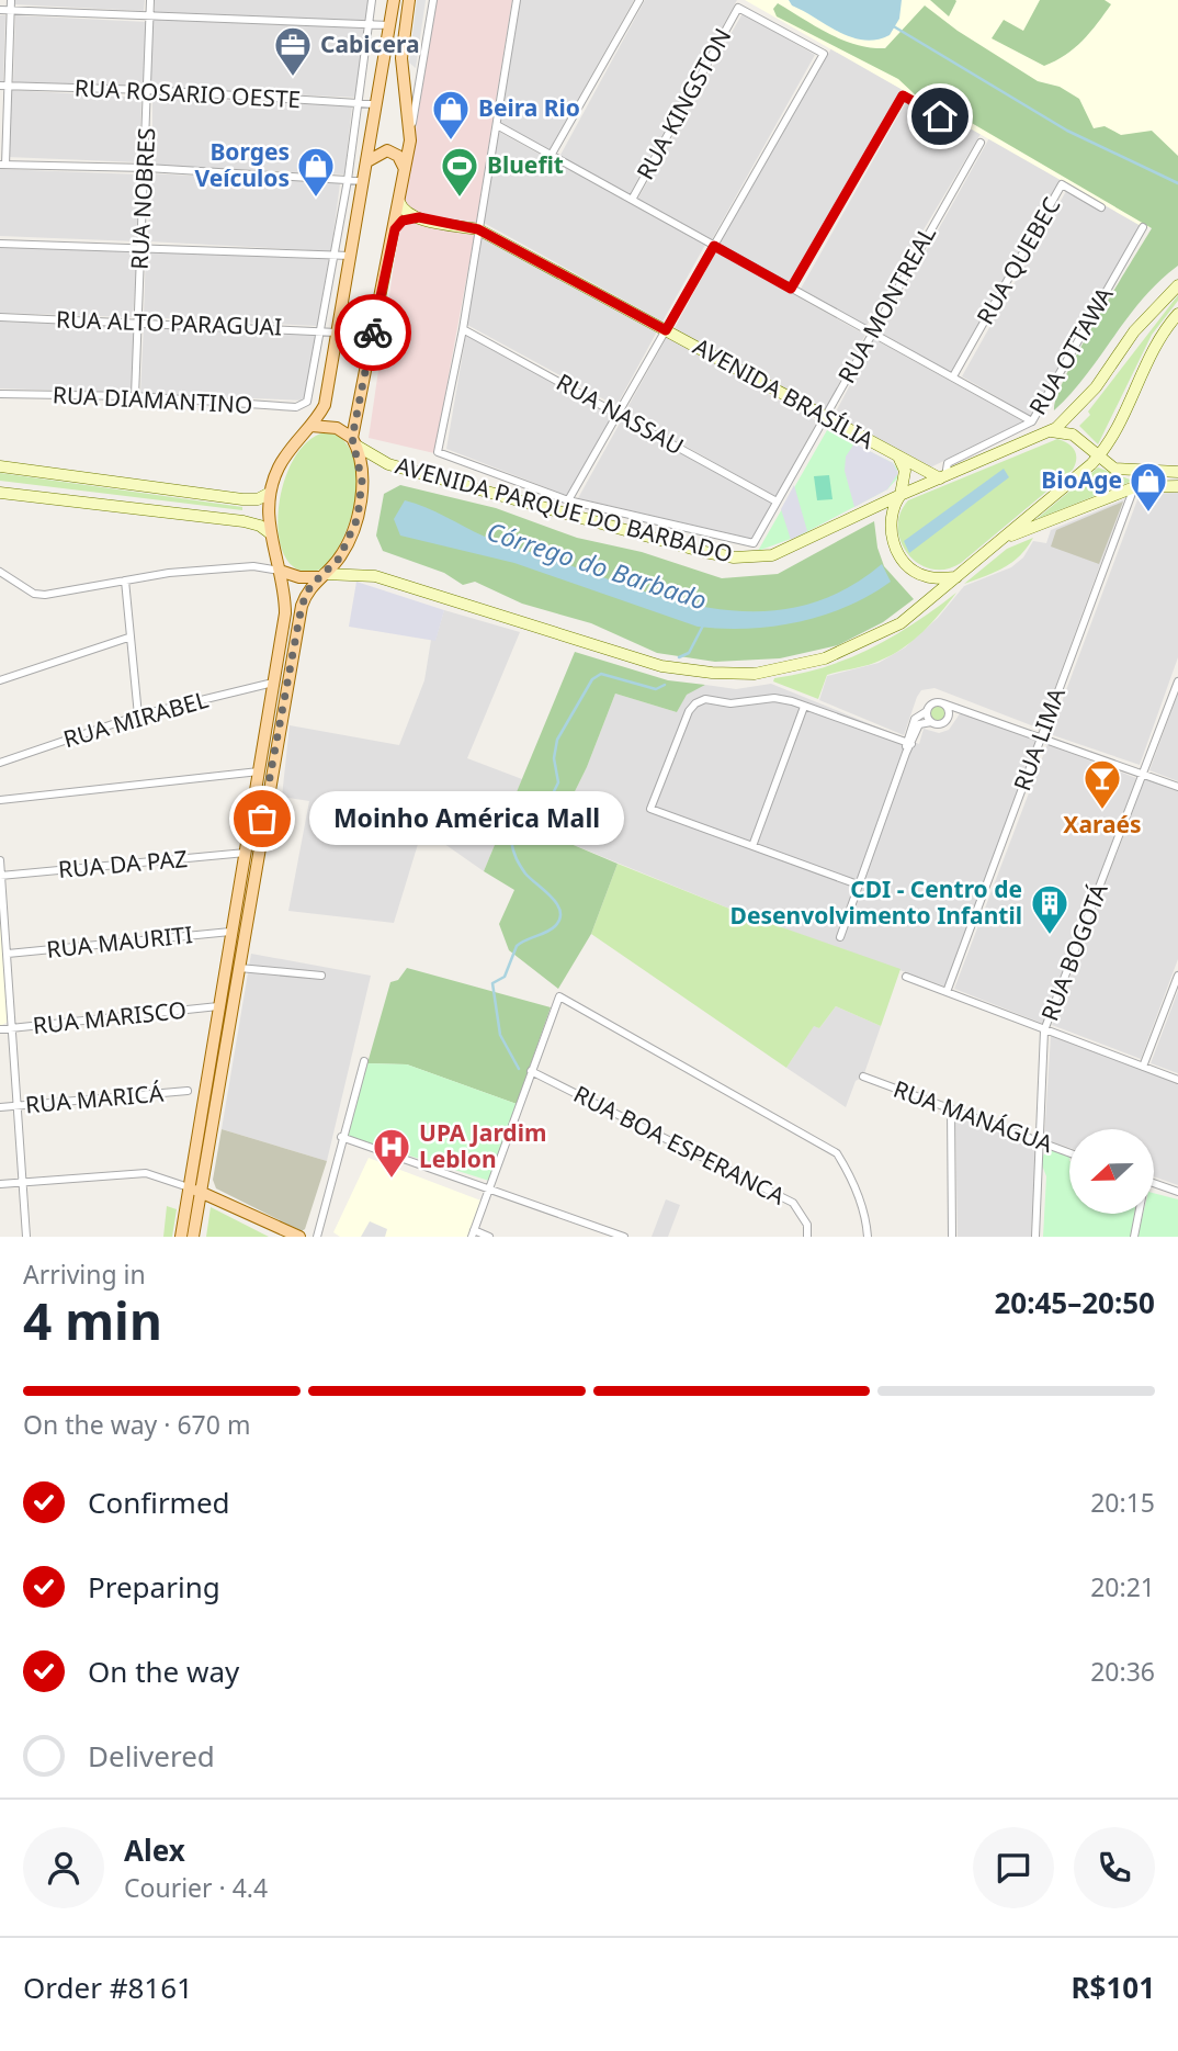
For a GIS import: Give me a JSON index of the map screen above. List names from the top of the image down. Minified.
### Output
{"streets":{"main road":["AVENIDA BRASÍLIA","AVENIDA PARQUE DO BARBADO"],"street":["RUA ROSARIO OESTE","RUA KINGSTON","RUA NOBRES","RUA QUEBEC","RUA MONTREAL","RUA ALTO PARAGUAI","RUA OTTAWA","RUA DIAMANTINO","RUA NASSAU","RUA MIRABEL","RUA LIMA","RUA DA PAZ","RUA MAURITI","RUA BOGOTÁ","RUA MARISCO","RUA MARICÁ","RUA MANÁGUA","RUA BOA ESPERANCA"]},"crossings":[["RUA ROSARIO OESTE","RUA NOBRES"],["RUA NOBRES","RUA ALTO PARAGUAI"],["RUA NOBRES","RUA DIAMANTINO"],["RUA MONTREAL","AVENIDA BRASÍLIA"],["RUA MONTREAL","RUA NASSAU"],["RUA ALTO PARAGUAI","RUA DIAMANTINO"],["RUA OTTAWA","AVENIDA BRASÍLIA"],["RUA OTTAWA","AVENIDA PARQUE DO BARBADO"],["AVENIDA BRASÍLIA","AVENIDA PARQUE DO BARBADO"],["RUA BOGOTÁ","RUA MANÁGUA"]],"water":["Córrego do Barbado"],"places":{"office":["Cabicera"],"shop":["Beira Rio","Borges Veículos","BioAge"],"sports":["Bluefit"],"bar":["Xaraés"],"other":["Moinho América Mall"],"building":["CDI - Centro de Desenvolvimento Infantil"],"hospital":["UPA Jardim Leblon"]},"north":"left","page":{"bubble":"Moinho América Mall","heading":["4 min","Arriving in","20:45–20:50"],"panel":["Alex","Courier · 4.4","Order #8161","R$101"],"bar":"On the way · 670 m","list":[["Confirmed","20:15"],["Preparing","20:21"],["On the way","20:36"],"Delivered"]}}
